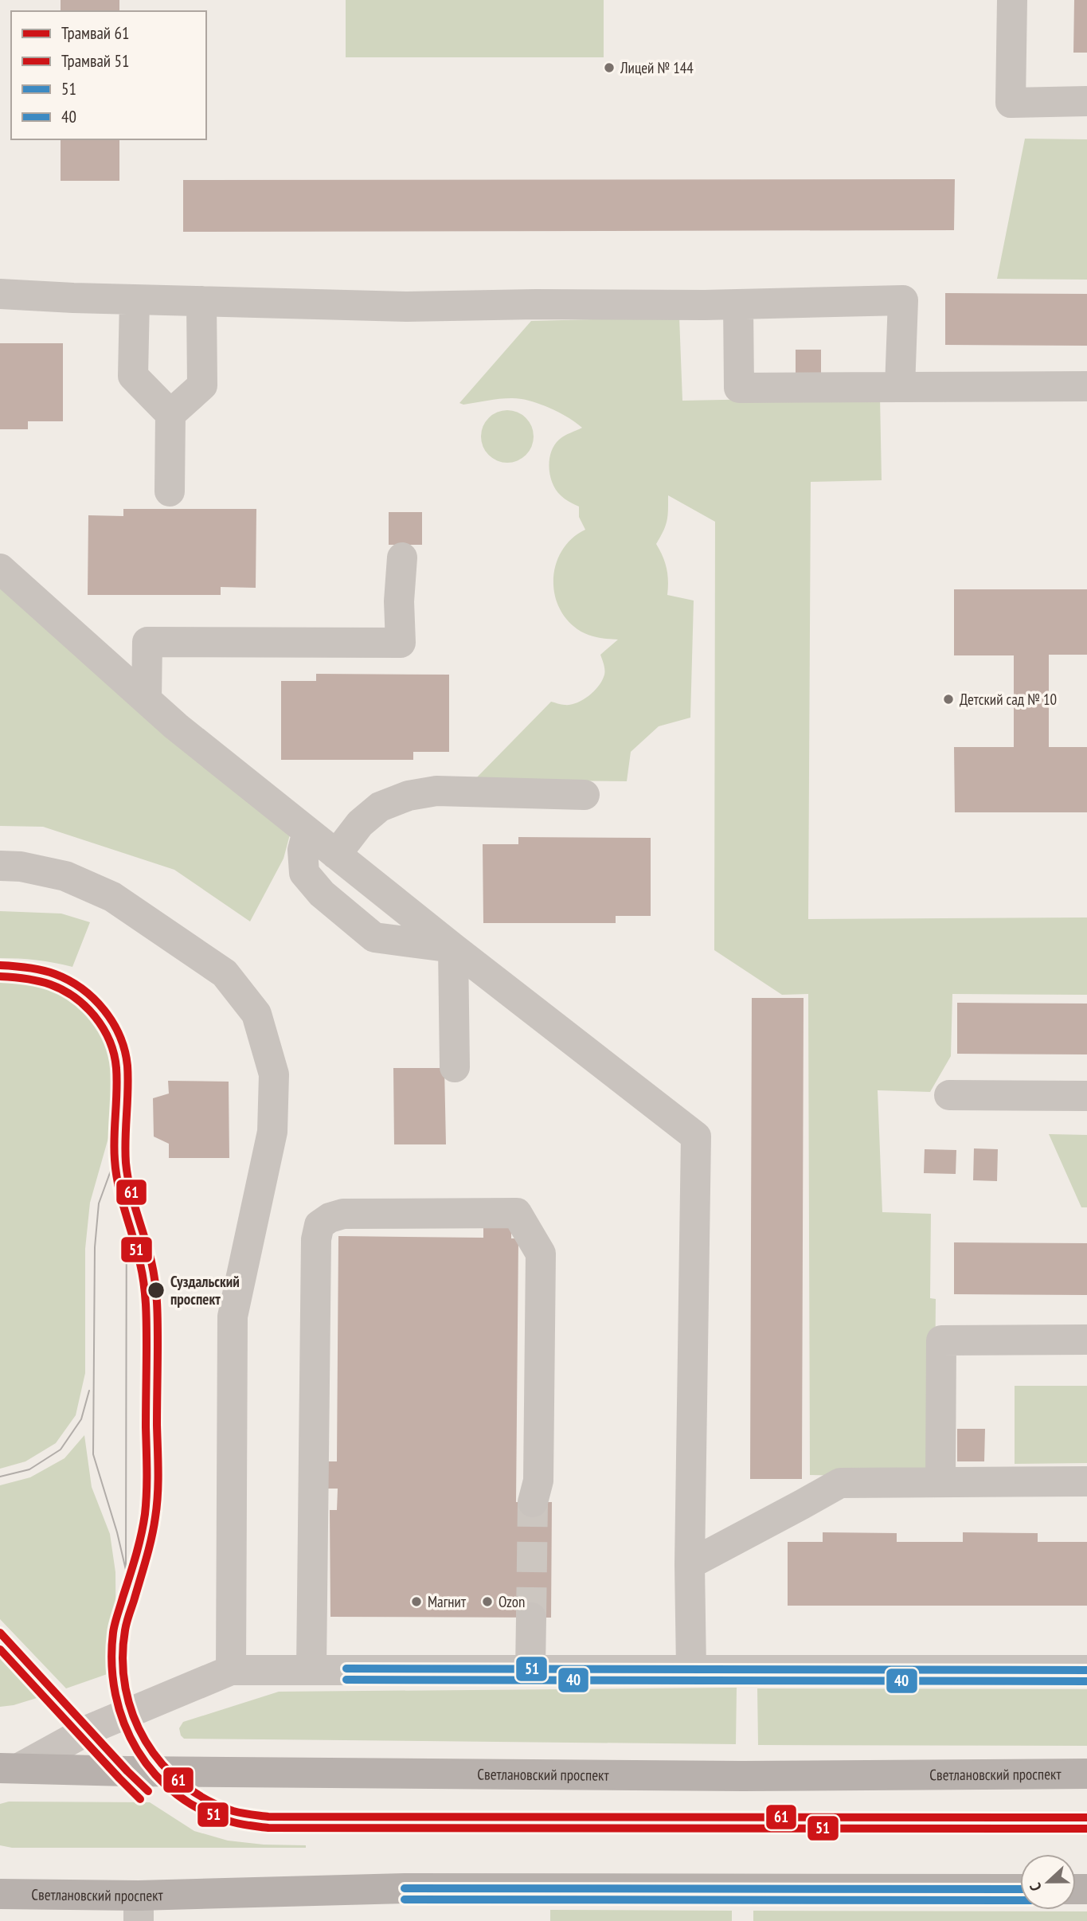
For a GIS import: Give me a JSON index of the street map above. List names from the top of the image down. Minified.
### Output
{"streets":{"main road":["Светлановский проспект"]},"places":["Лицей № 144","Детский сад № 10","Суздальский проспект","Магнит","Ozon"],"lines":["tram line 61","tram line 51","transit line 51","transit line 40"],"legend":["Трамвай 61","Трамвай 51","51","40"],"north":"left"}
